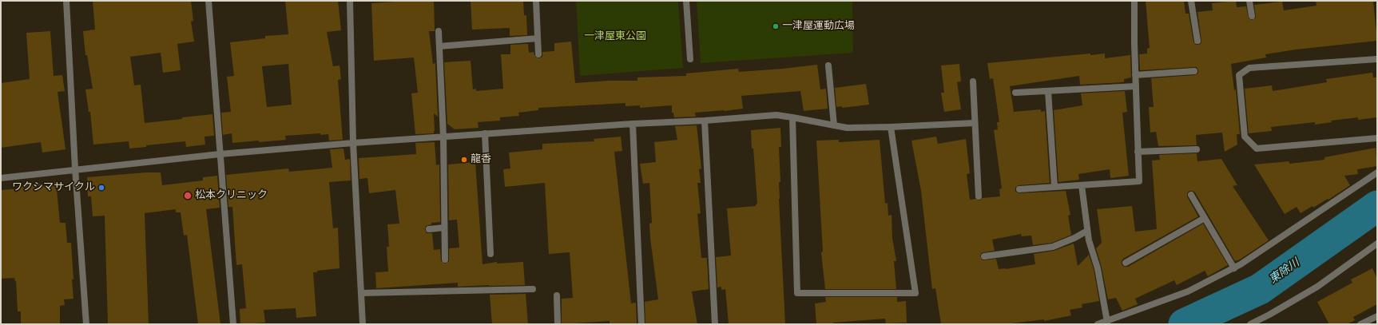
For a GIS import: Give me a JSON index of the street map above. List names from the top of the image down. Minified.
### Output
{"water":["東除川"],"parks":["一津屋東公園"],"places":["一津屋運動広場","龍香","ワクシマサイクル","松本クリニック"]}
